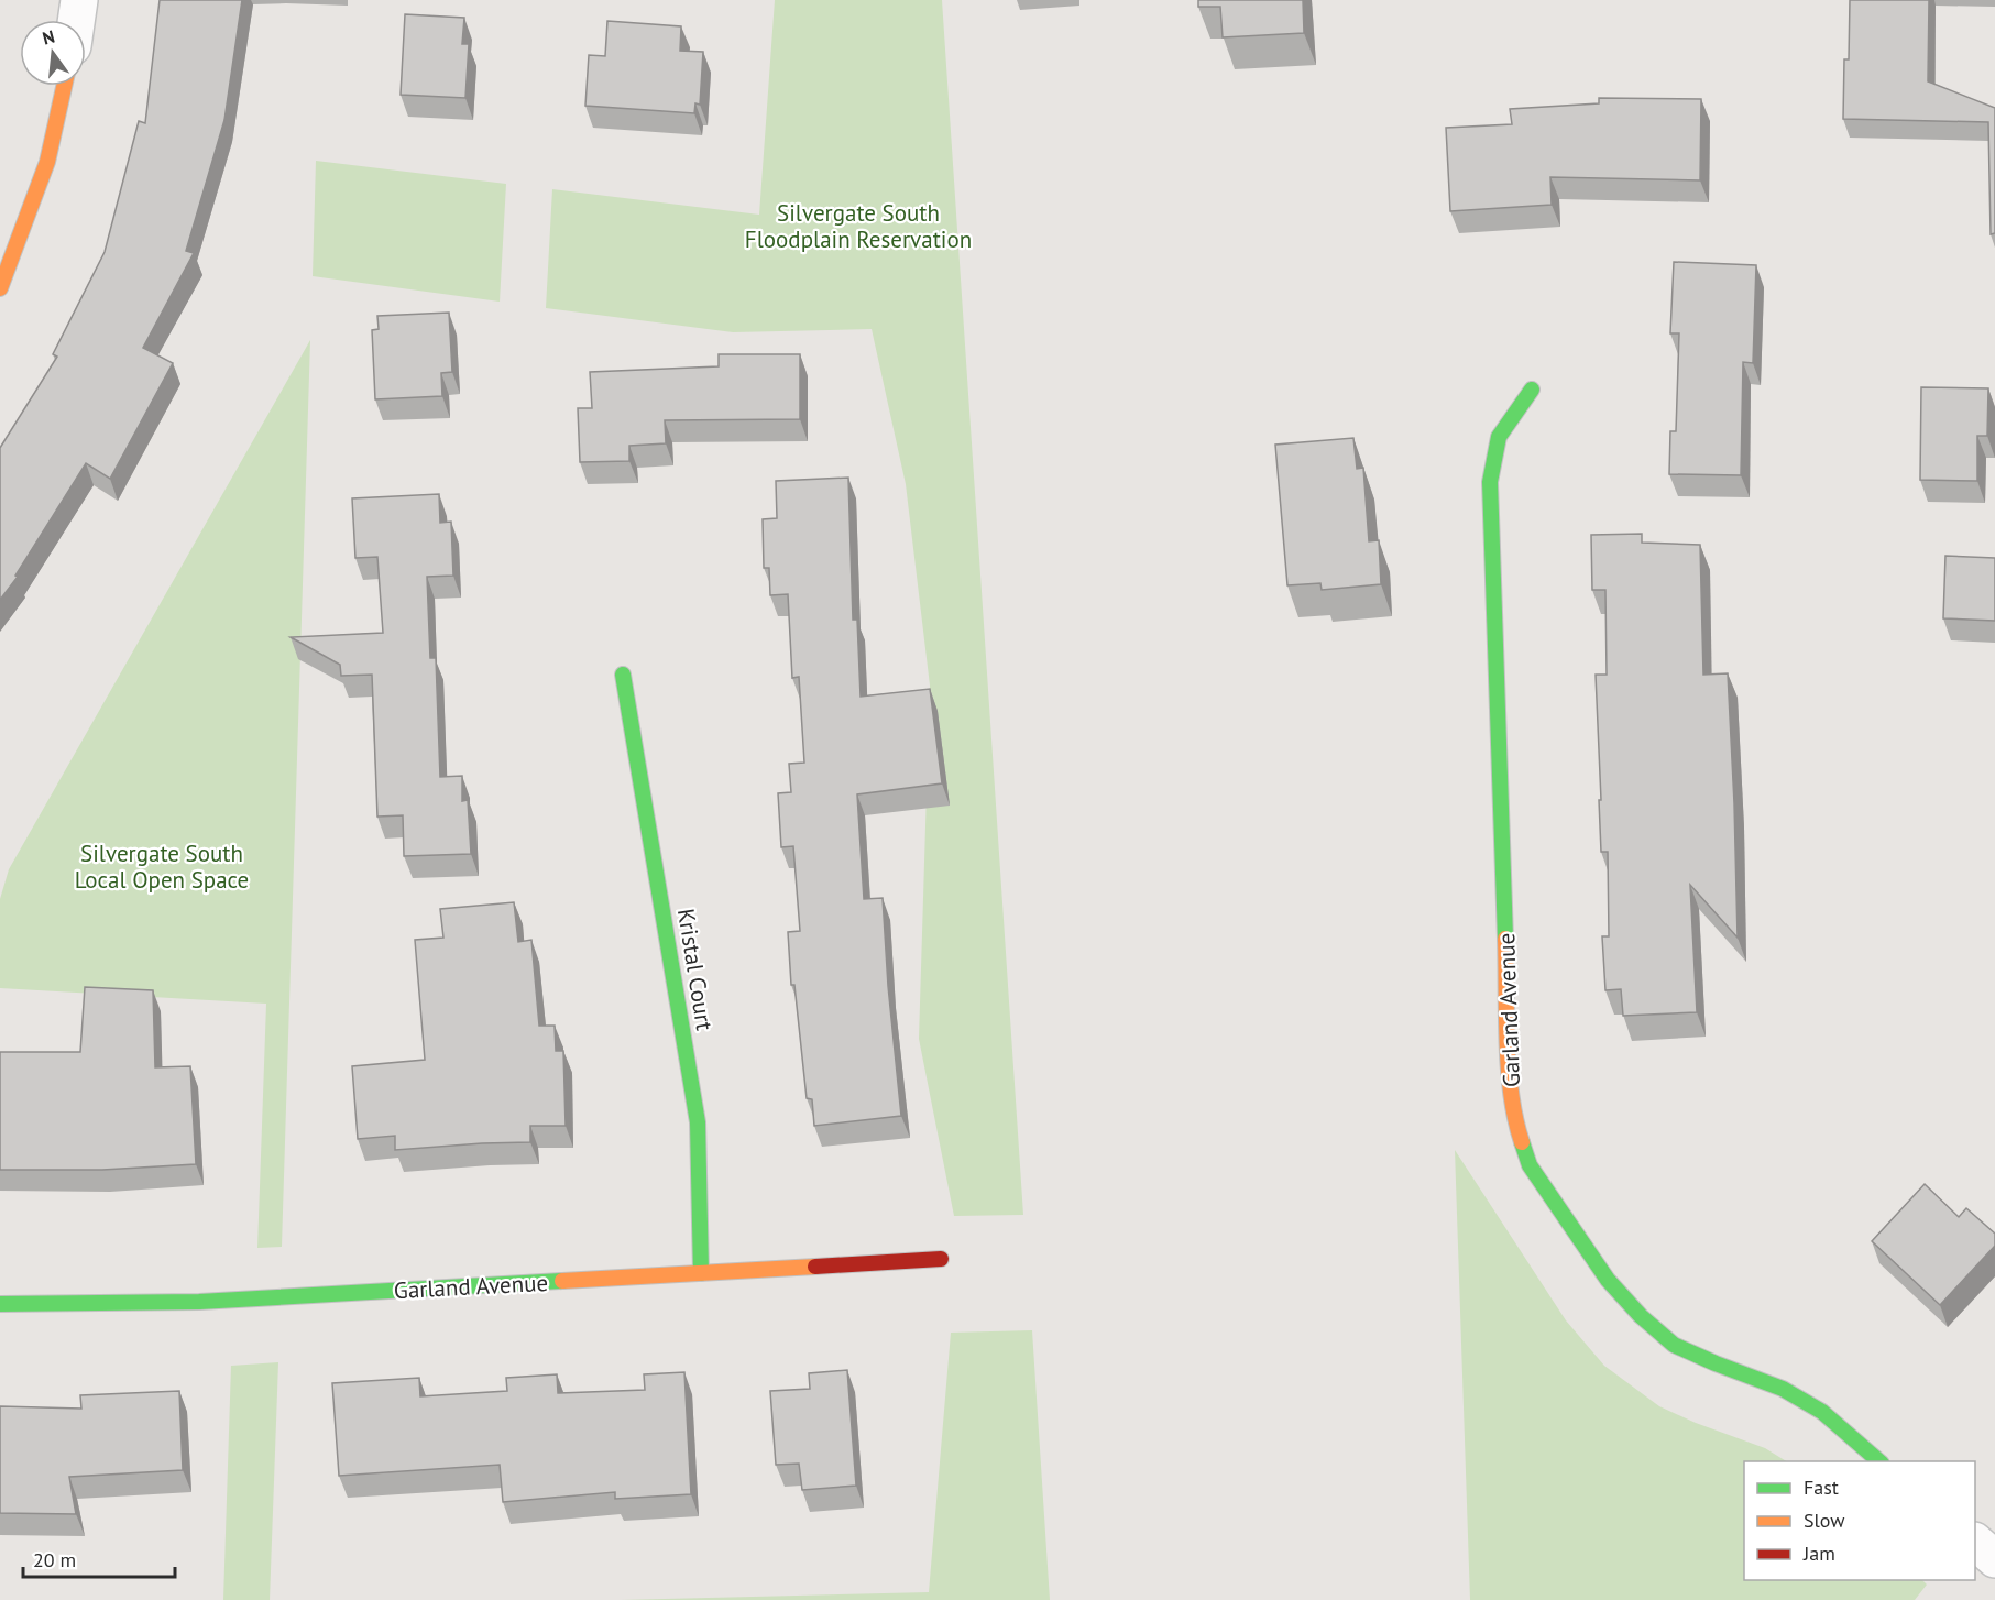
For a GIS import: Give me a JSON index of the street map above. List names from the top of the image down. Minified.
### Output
{"streets":{"street":["Kristal Court","Garland Avenue"]},"crossings":[["Kristal Court","Garland Avenue"]],"parks":["Silvergate South Floodplain Reservation","Silvergate South Local Open Space"],"legend":["Fast","Slow","Jam"],"scale_bar":"20 m","north":"top"}
